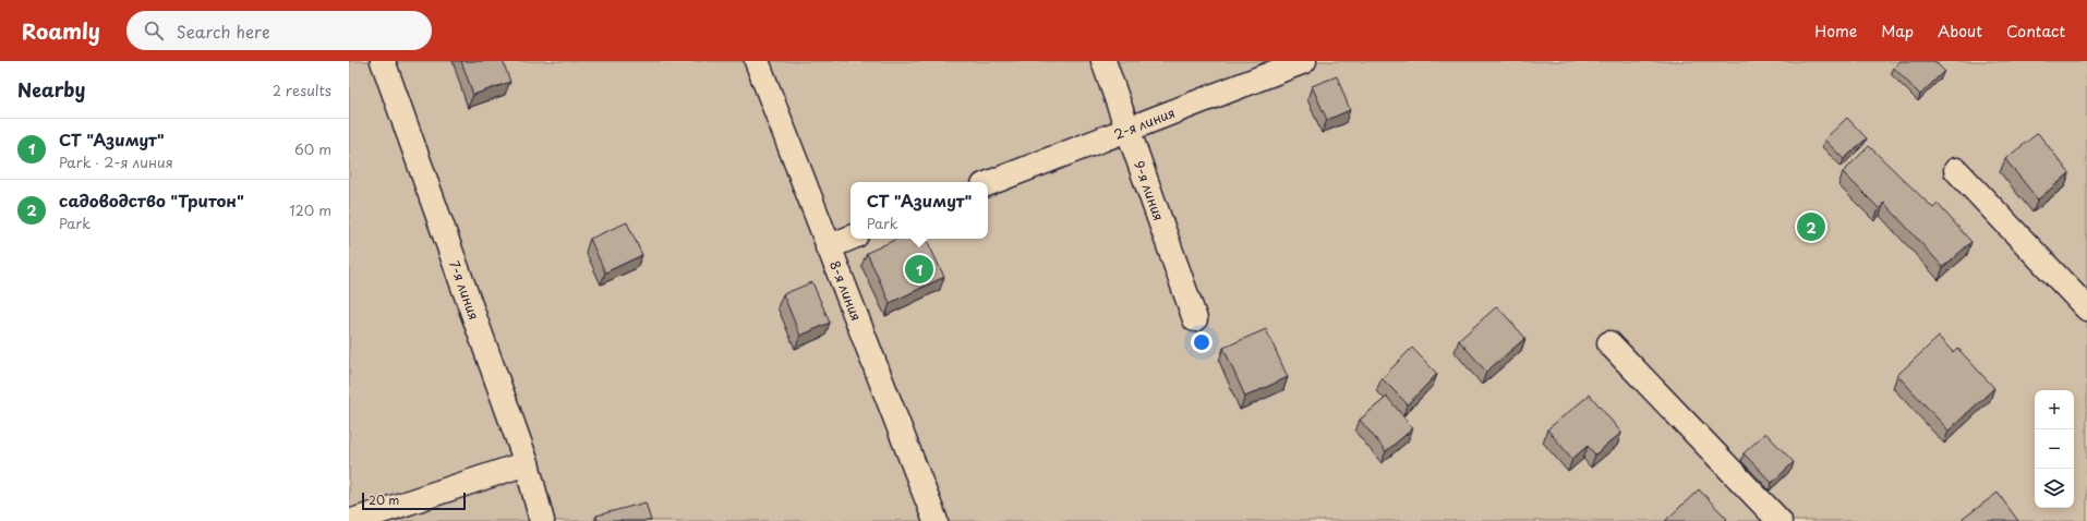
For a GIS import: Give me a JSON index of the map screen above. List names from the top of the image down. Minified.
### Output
{"streets":{"street":["2-я линия","9-я линия","7-я линия","8-я линия"]},"crossings":[["2-я линия","9-я линия"]],"scale_bar":"20 m","page":{"header":"Roamly","search":"Search here","nav":["Home","Map","About","Contact"],"heading":["Nearby","2 results"],"list":[{"mark":"1","name":"СТ \"Азимут\"","note":"Park · 2-я линия","value":"60 m"},{"mark":"2","name":"садоводство \"Тритон\"","note":"Park","value":"120 m"}],"popup":["СТ \"Азимут\"","Park"],"pins":["2","1"],"map_buttons":["+","−"],"scale":"20 m"}}
